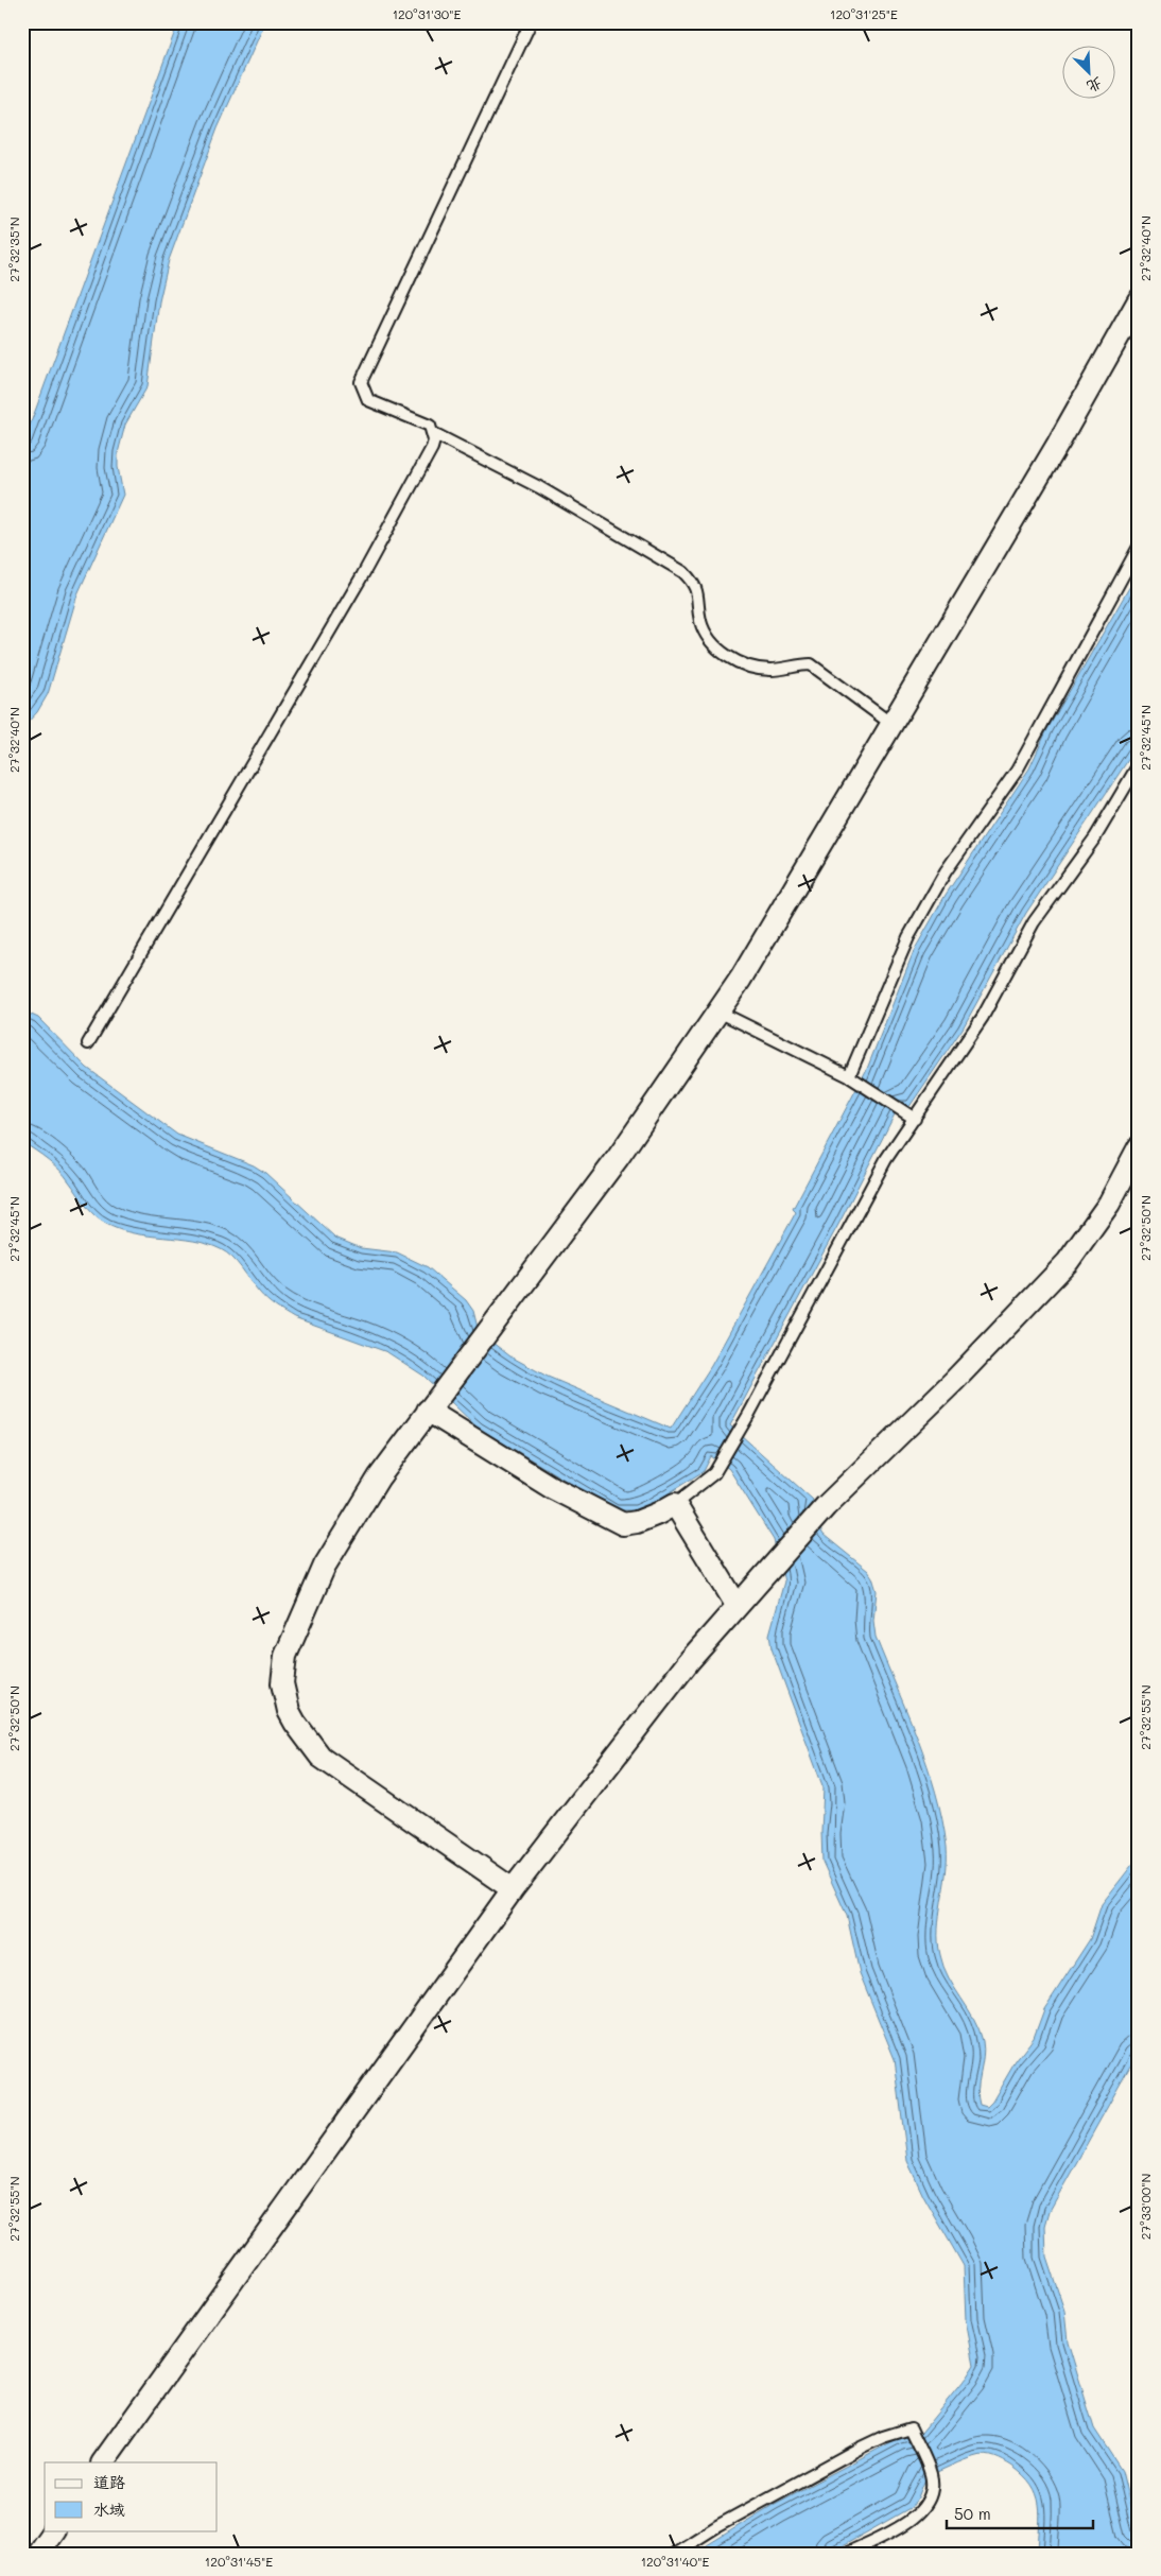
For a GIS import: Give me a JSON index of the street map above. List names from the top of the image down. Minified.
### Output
{"legend":["道路","水域"],"scale_bar":"50 m","north":"bottom right","coordinates":["120°31'30\"E","120°31'25\"E","27°32'40\"N","27°32'35\"N","27°32'45\"N","27°32'50\"N","27°32'55\"N","27°33'00\"N","120°31'45\"E","120°31'40\"E"]}
